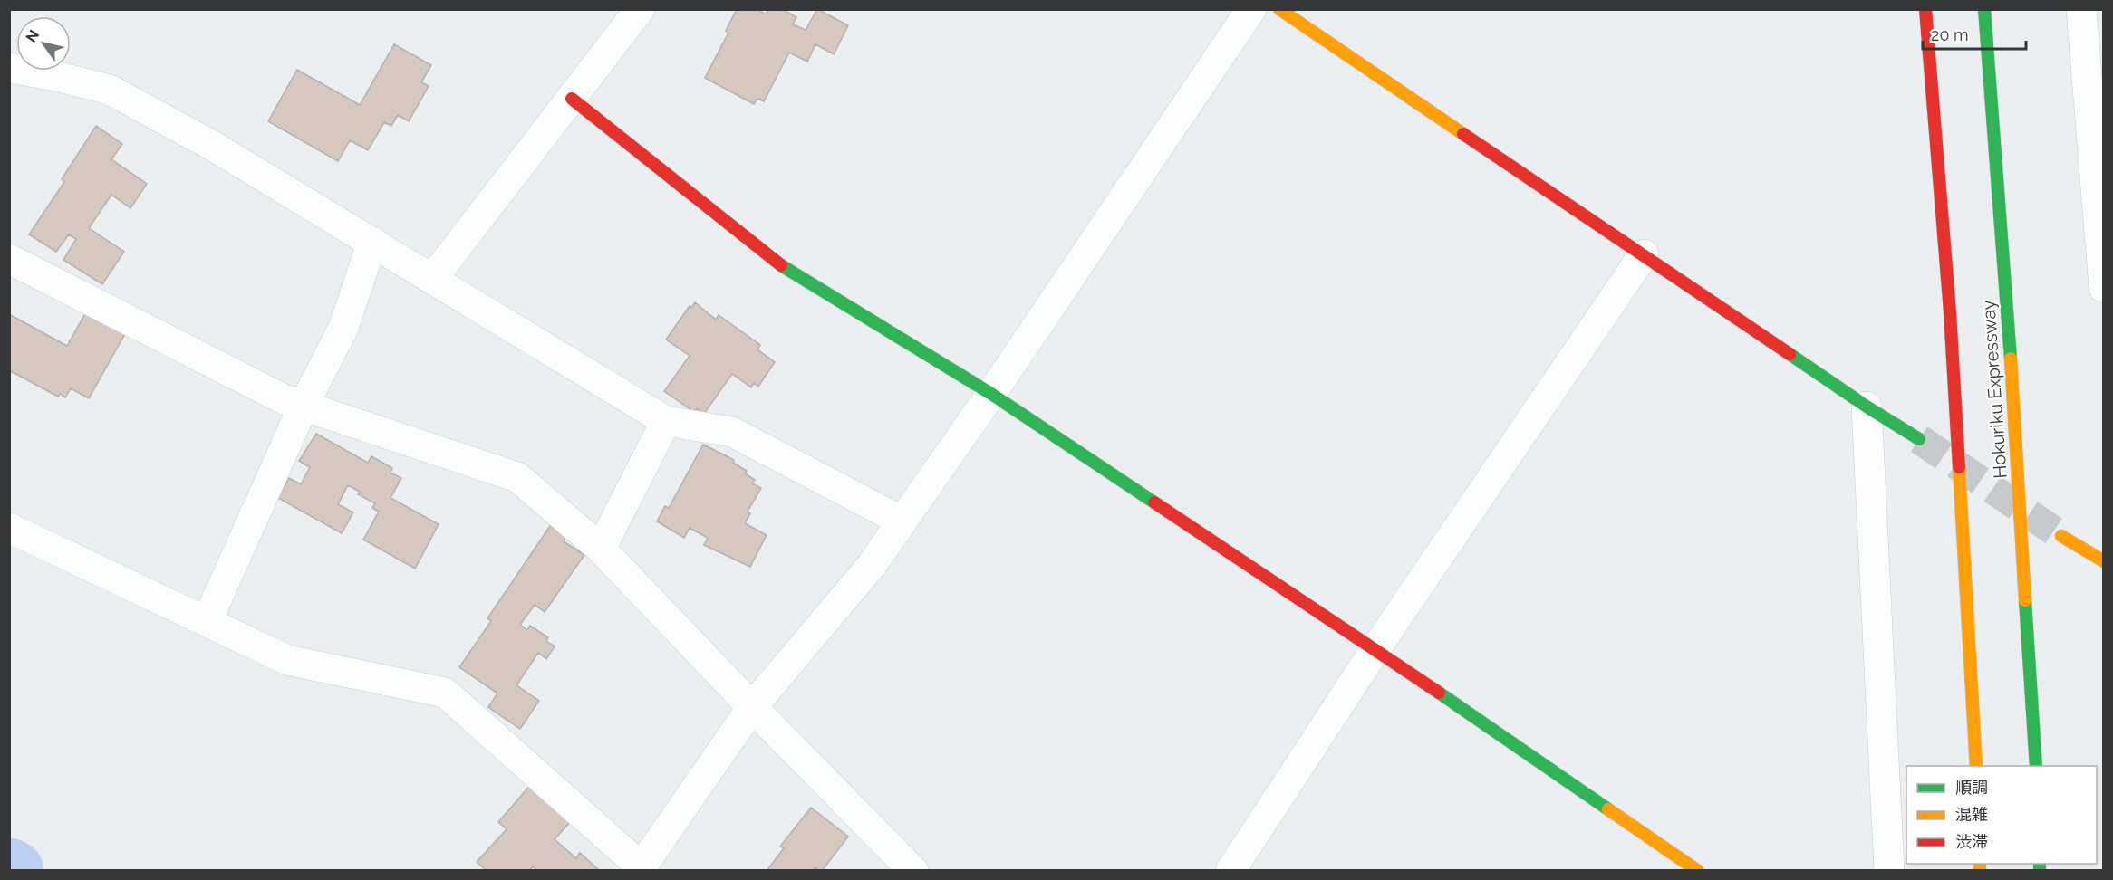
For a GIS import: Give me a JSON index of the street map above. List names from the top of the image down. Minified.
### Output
{"streets":{"main road":["Hokuriku Expressway"]},"legend":["順調","混雑","渋滞"],"scale_bar":"20 m","north":"top left"}
